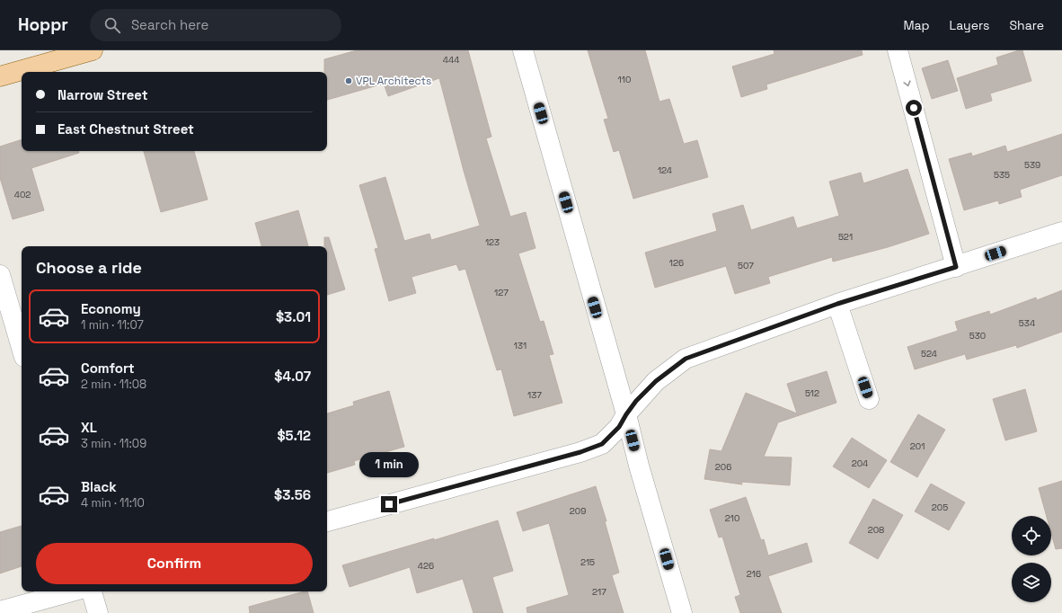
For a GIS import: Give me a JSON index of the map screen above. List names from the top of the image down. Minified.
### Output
{"places":["VPL Architects"],"house_numbers":["444","110","539","124","535","402","521","123","126","507","127","534","530","131","524","512","137","201","204","206","205","209","210","208","215","426","216","217"],"page":{"header":"Hoppr","search":"Search here","nav":["Map","Layers","Share"],"banner":["Narrow Street","East Chestnut Street"],"heading":"Choose a ride","list":[{"name":"Economy","note":"1 min · 11:07","value":"$3.01"},{"name":"Comfort","note":"2 min · 11:08","value":"$4.07"},{"name":"XL","note":"3 min · 11:09","value":"$5.12"},{"name":"Black","note":"4 min · 11:10","value":"$3.56"}],"bubble":"1 min","buttons":"Confirm"}}
